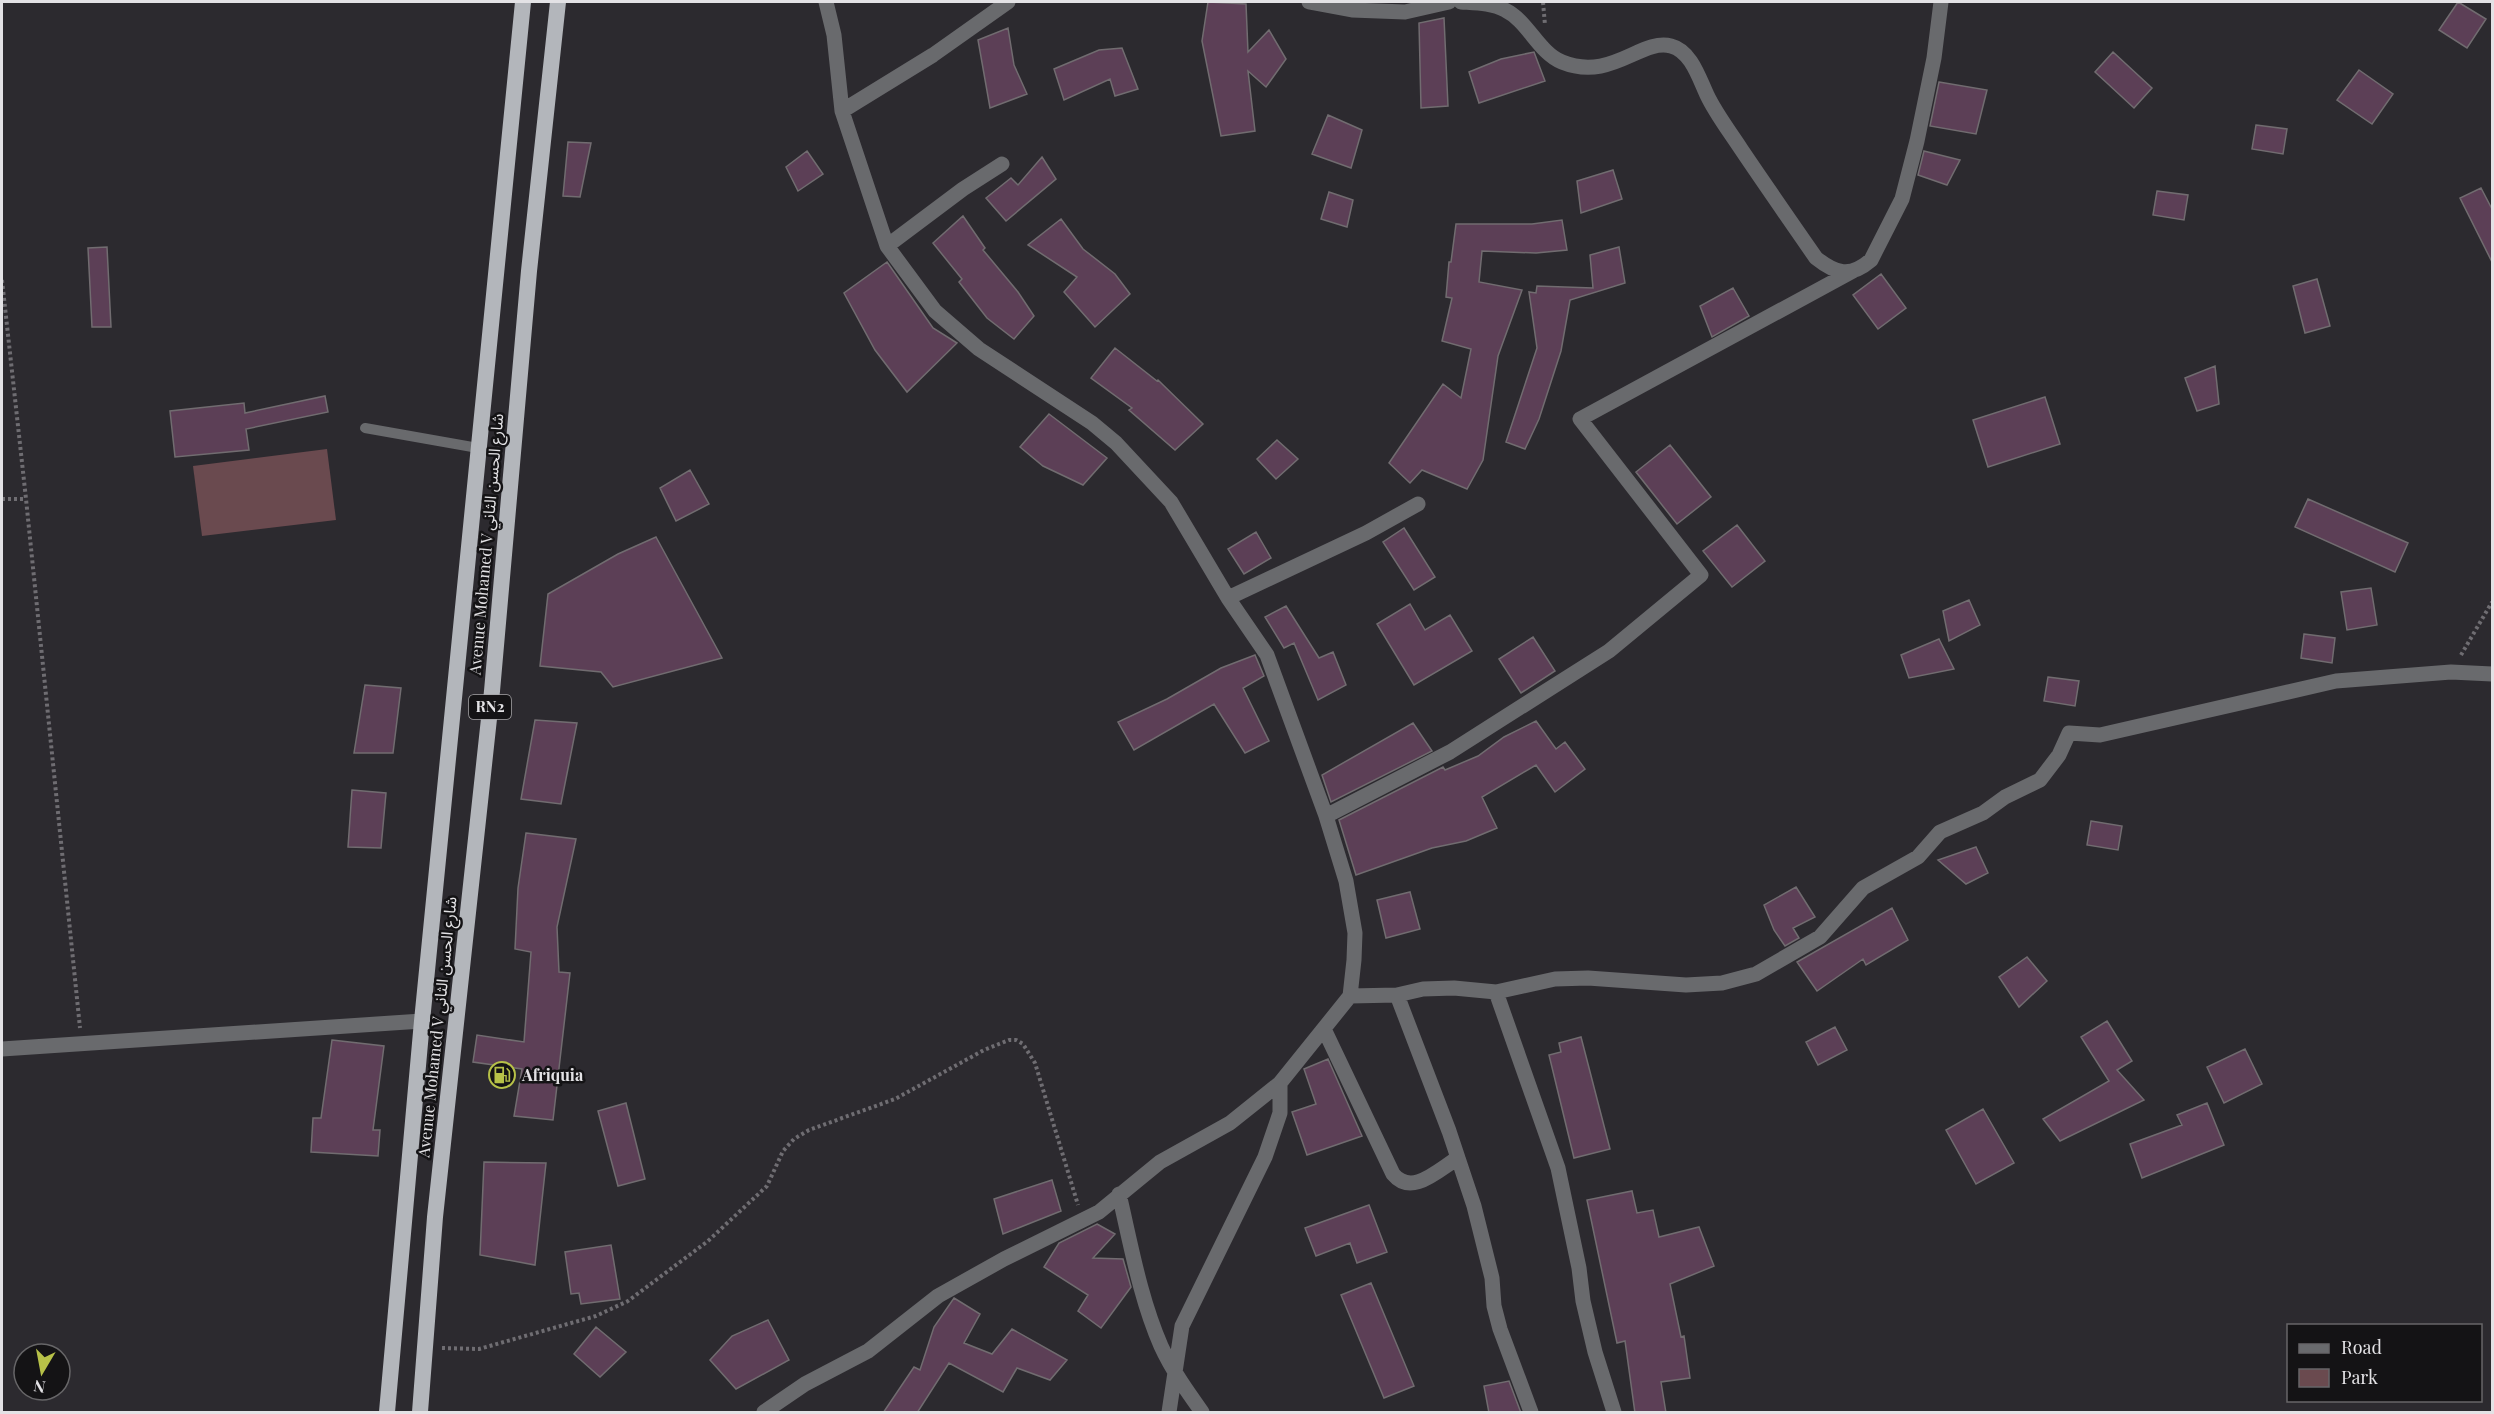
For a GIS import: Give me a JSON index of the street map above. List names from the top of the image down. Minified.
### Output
{"streets":{"highway":["Avenue Mohamed V شارع الحسن الثاني","RN2"]},"places":{"fuel station":["Afriquia"]},"legend":["Road","Park"],"north":"bottom"}
